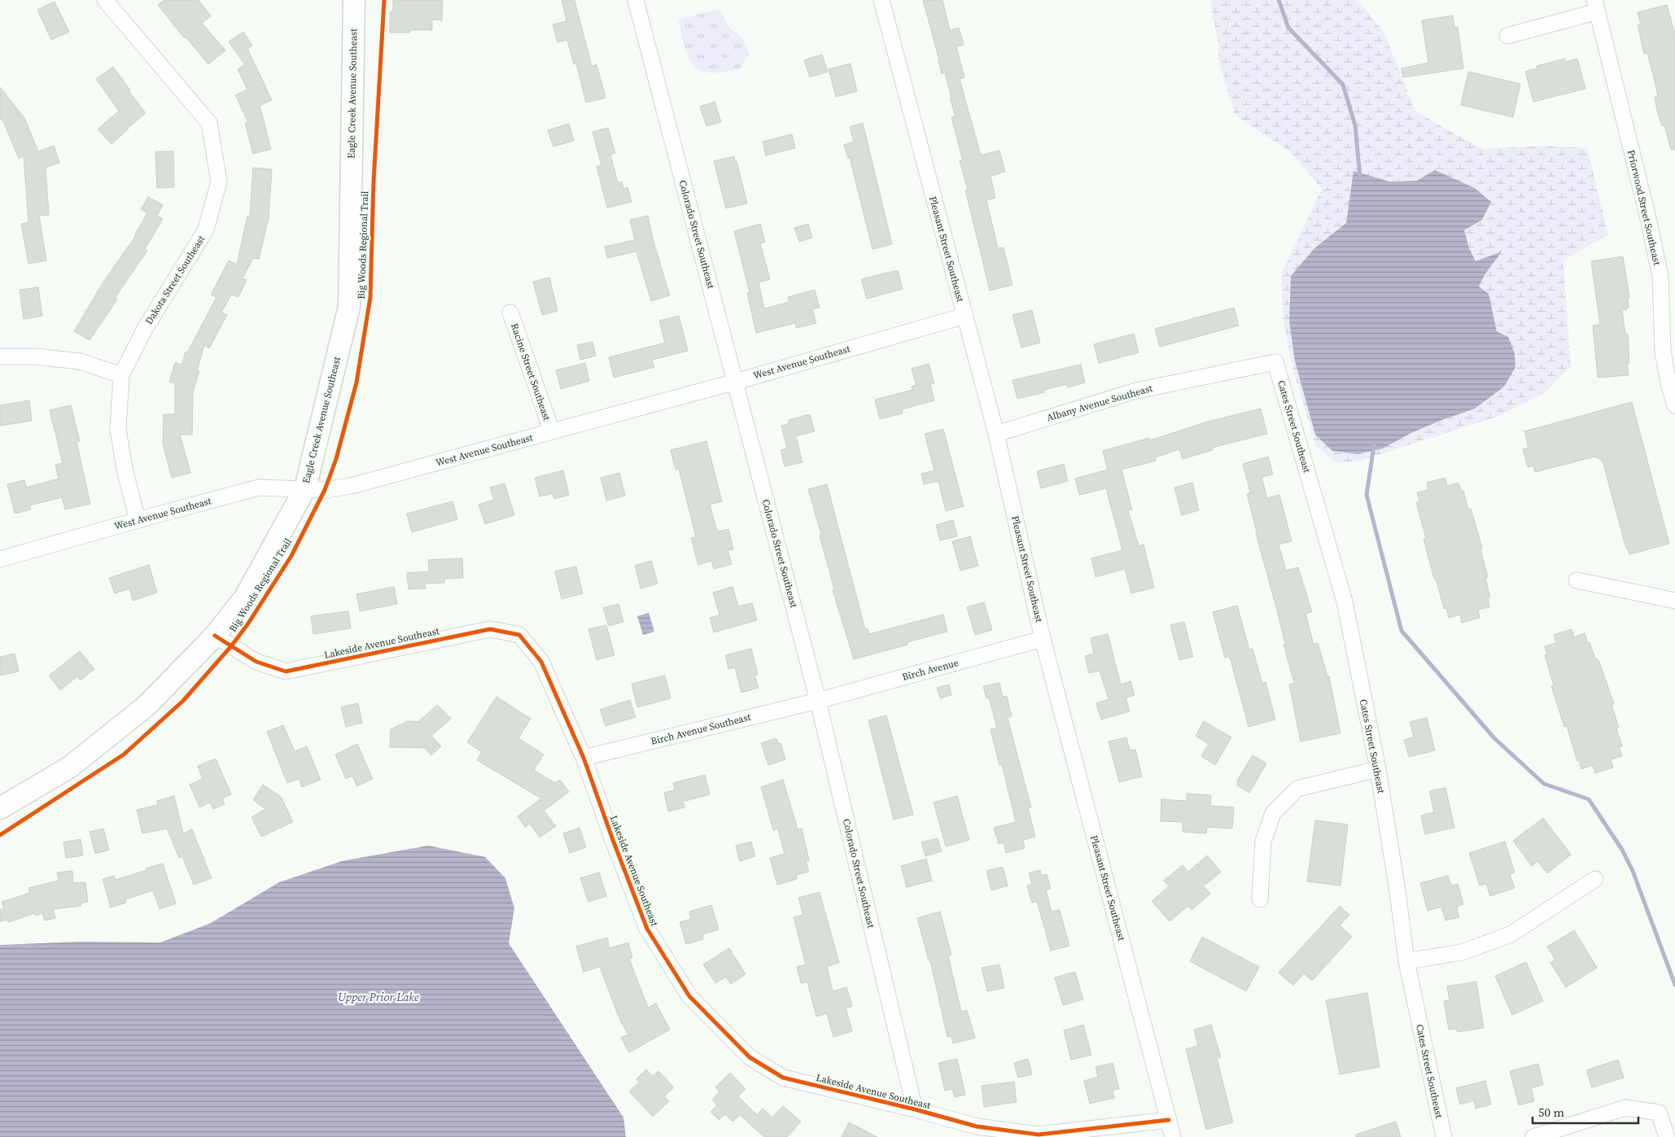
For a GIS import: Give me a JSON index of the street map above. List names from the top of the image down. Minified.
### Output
{"streets":{"main road":["Eagle Creek Avenue Southeast"],"street":["Priorwood Street Southeast","Colorado Street Southeast","Pleasant Street Southeast","Dakota Street Southeast","West Avenue Southeast","Racine Street Southeast","Albany Avenue Southeast","Cates Street Southeast","Lakeside Avenue Southeast","Birch Avenue","Birch Avenue Southeast"],"cycle path":["Big Woods Regional Trail"]},"crossings":[["Eagle Creek Avenue Southeast","West Avenue Southeast"],["Eagle Creek Avenue Southeast","Lakeside Avenue Southeast"],["Colorado Street Southeast","West Avenue Southeast"],["Colorado Street Southeast","Lakeside Avenue Southeast"],["Colorado Street Southeast","Birch Avenue"],["Colorado Street Southeast","Birch Avenue Southeast"],["Pleasant Street Southeast","West Avenue Southeast"],["Pleasant Street Southeast","Albany Avenue Southeast"],["Pleasant Street Southeast","Lakeside Avenue Southeast"],["Pleasant Street Southeast","Birch Avenue"],["Dakota Street Southeast","West Avenue Southeast"],["West Avenue Southeast","Racine Street Southeast"],["Albany Avenue Southeast","Cates Street Southeast"],["Lakeside Avenue Southeast","Birch Avenue Southeast"],["Birch Avenue","Birch Avenue Southeast"]],"water":["Upper Prior Lake"],"scale_bar":"50 m"}
